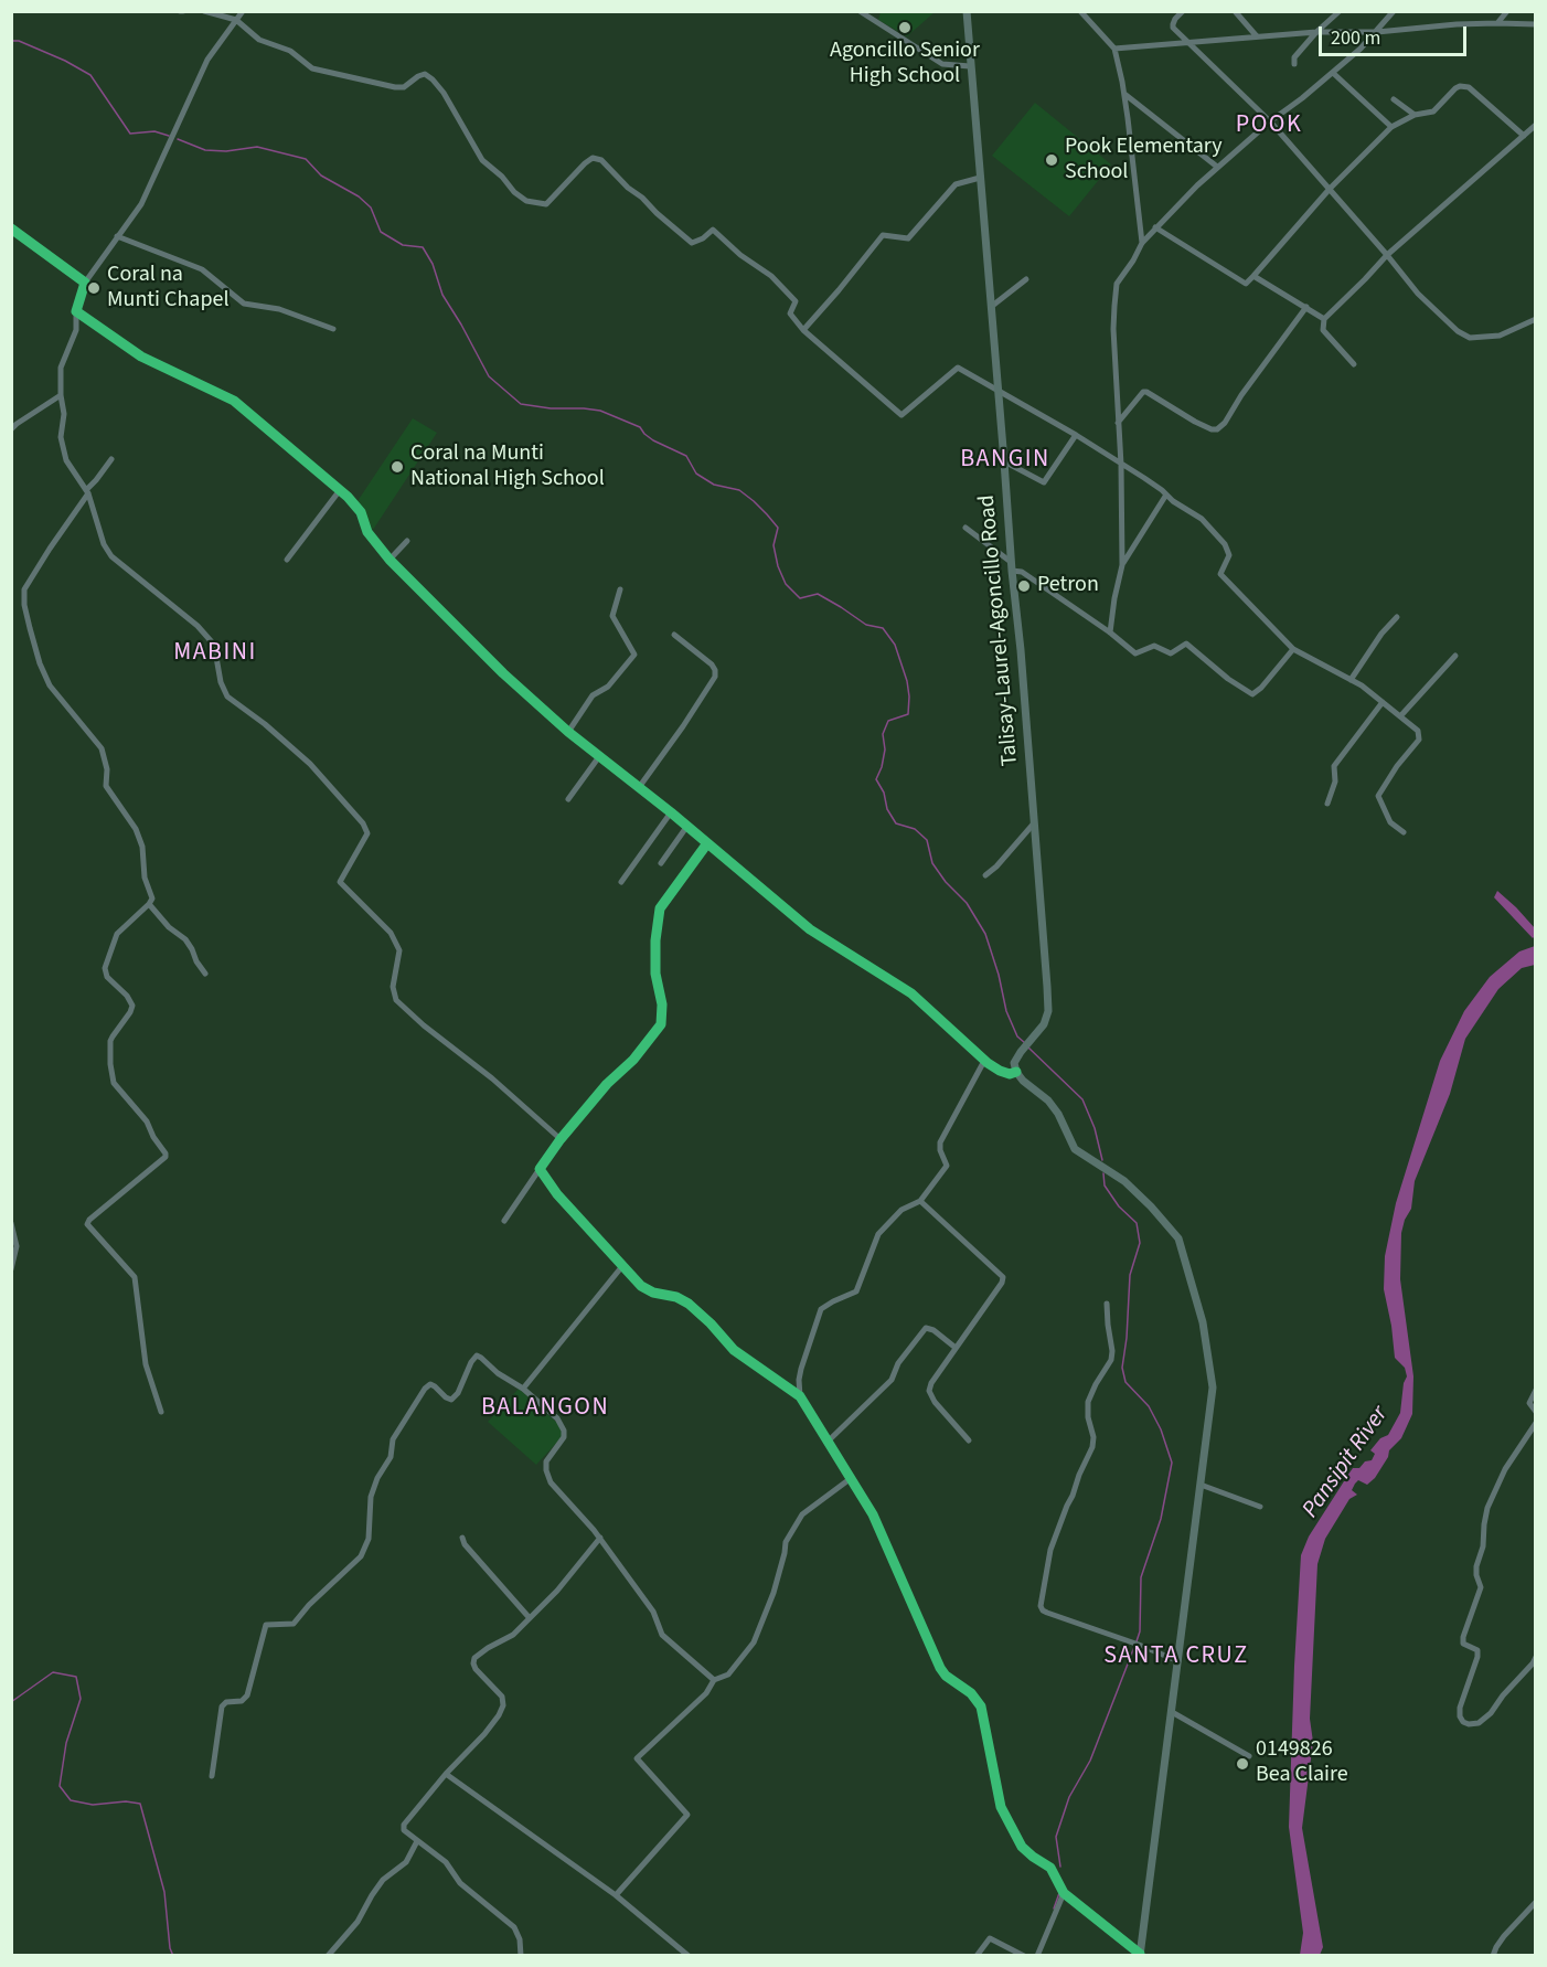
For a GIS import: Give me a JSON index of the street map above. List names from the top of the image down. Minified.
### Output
{"streets":{"main road":["Talisay-Laurel-Agoncillo Road"]},"districts":["POOK","BANGIN","MABINI","BALANGON","SANTA CRUZ"],"water":["Pansipit River"],"places":["Agoncillo Senior High School","Pook Elementary School","Coral na Munti Chapel","Coral na Munti National High School","Petron","0149826 Bea Claire"],"scale_bar":"200 m"}
